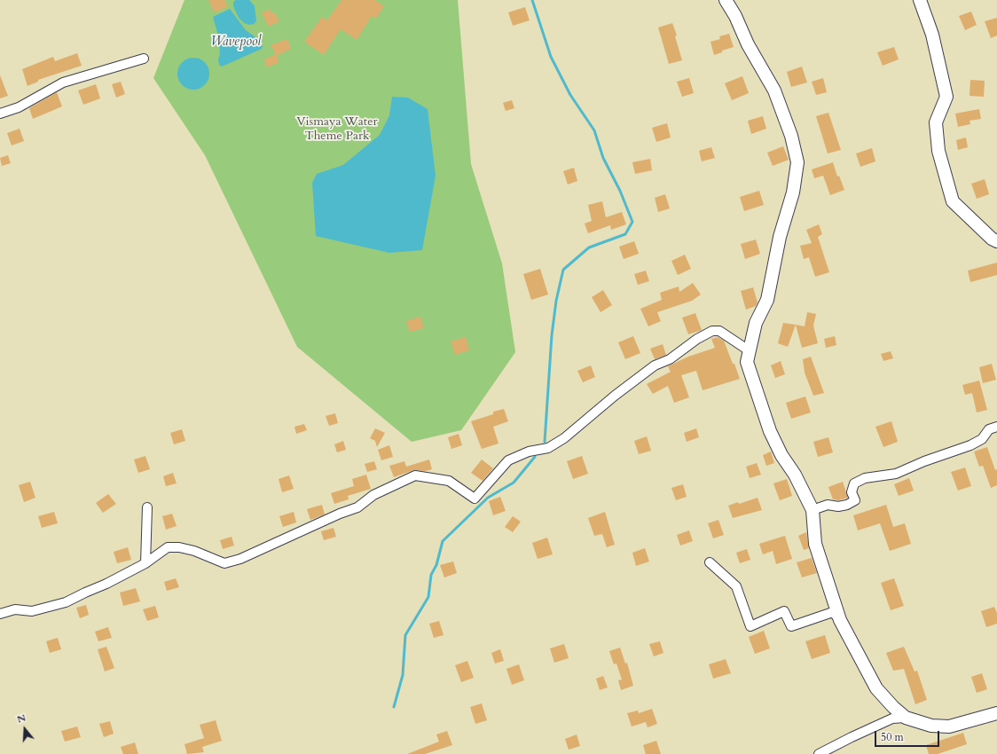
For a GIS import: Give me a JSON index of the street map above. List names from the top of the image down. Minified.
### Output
{"water":["Wavepool"],"parks":["Vismaya Water Theme Park"],"scale_bar":"50 m","north":"top"}
